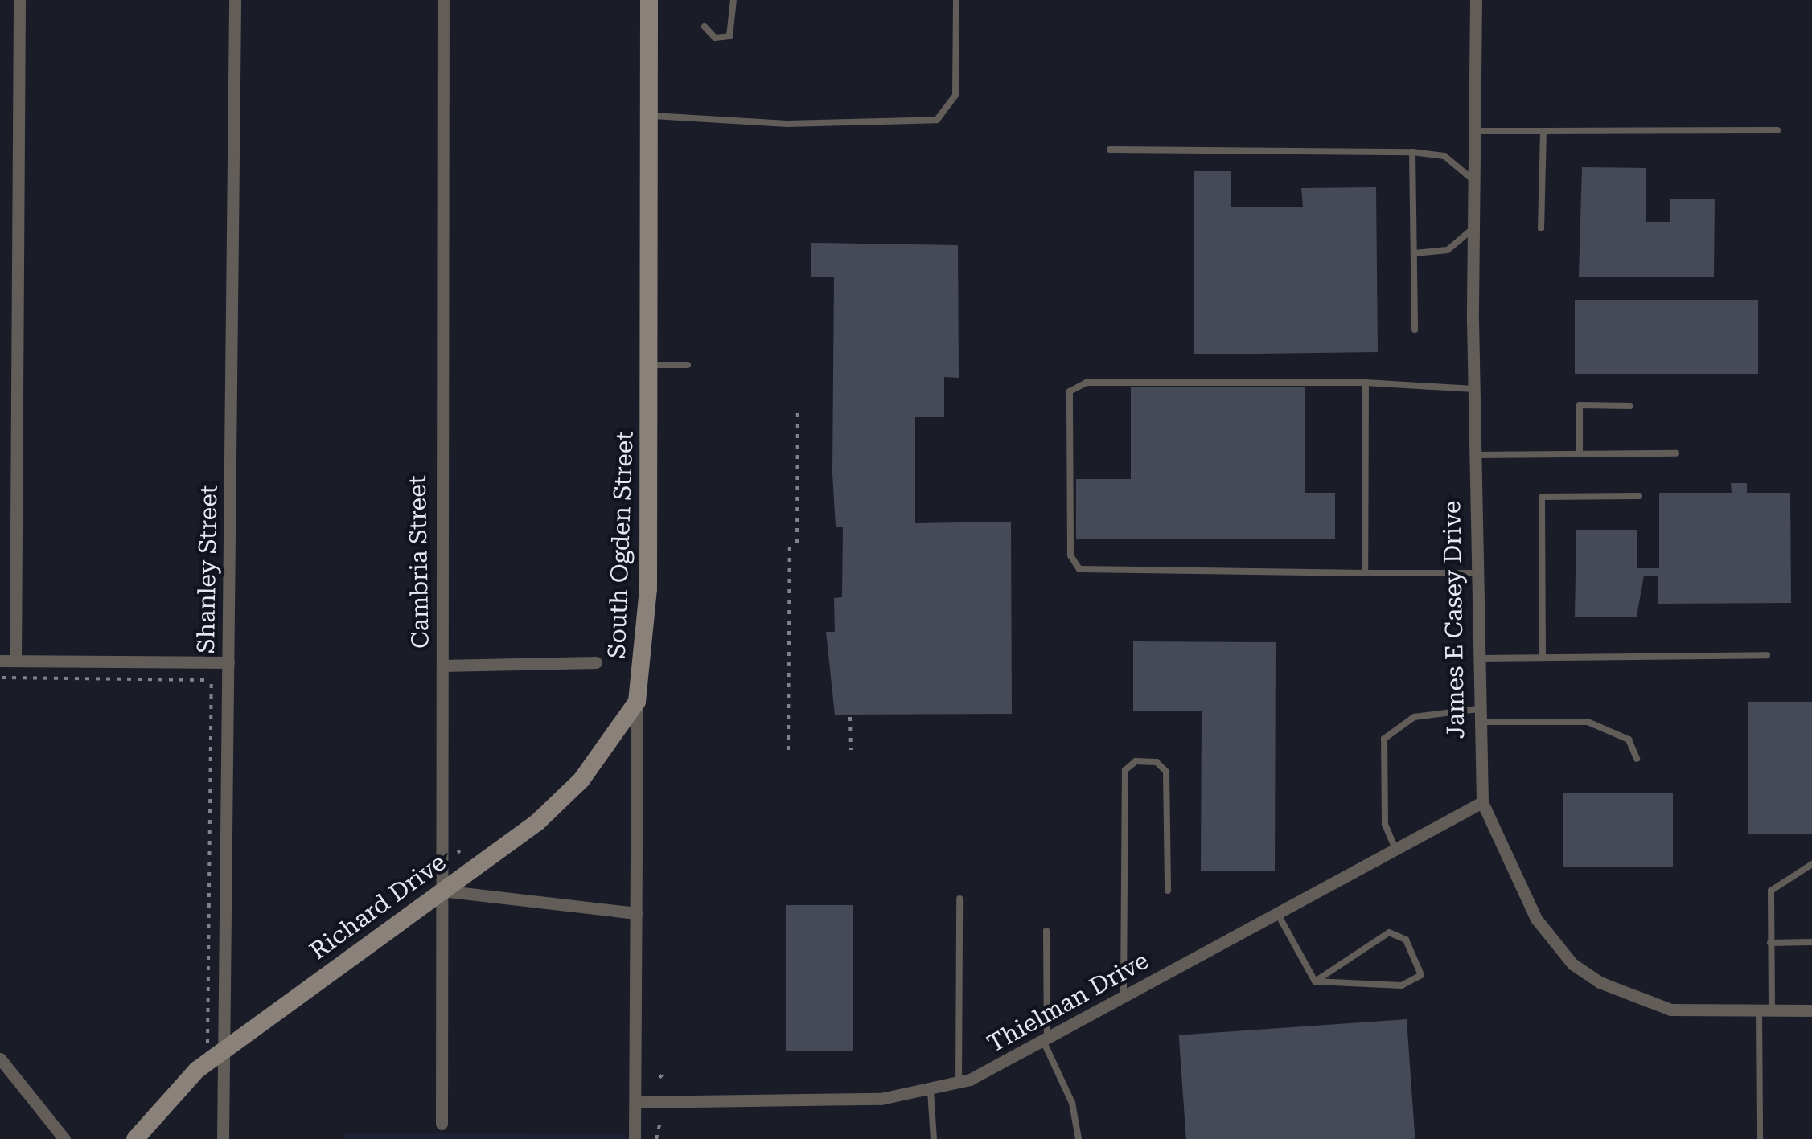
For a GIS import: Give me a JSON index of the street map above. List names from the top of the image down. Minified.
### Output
{"streets":{"street":["South Ogden Street","Cambria Street","Shanley Street","James E Casey Drive","Richard Drive","Thielman Drive"]},"crossings":[["South Ogden Street","Richard Drive"],["South Ogden Street","Thielman Drive"],["Cambria Street","Richard Drive"],["Shanley Street","Richard Drive"],["James E Casey Drive","Thielman Drive"]]}
